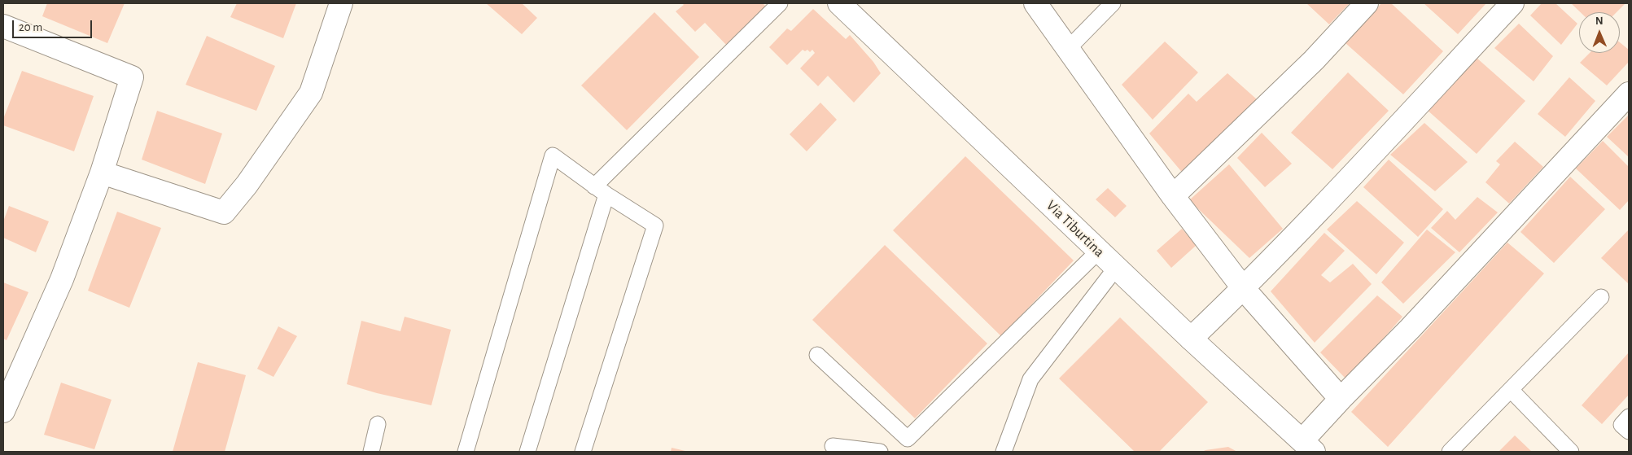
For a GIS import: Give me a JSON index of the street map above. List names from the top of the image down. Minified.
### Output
{"streets":{"street":["Via Tiburtina"]},"scale_bar":"20 m","north":"top"}
